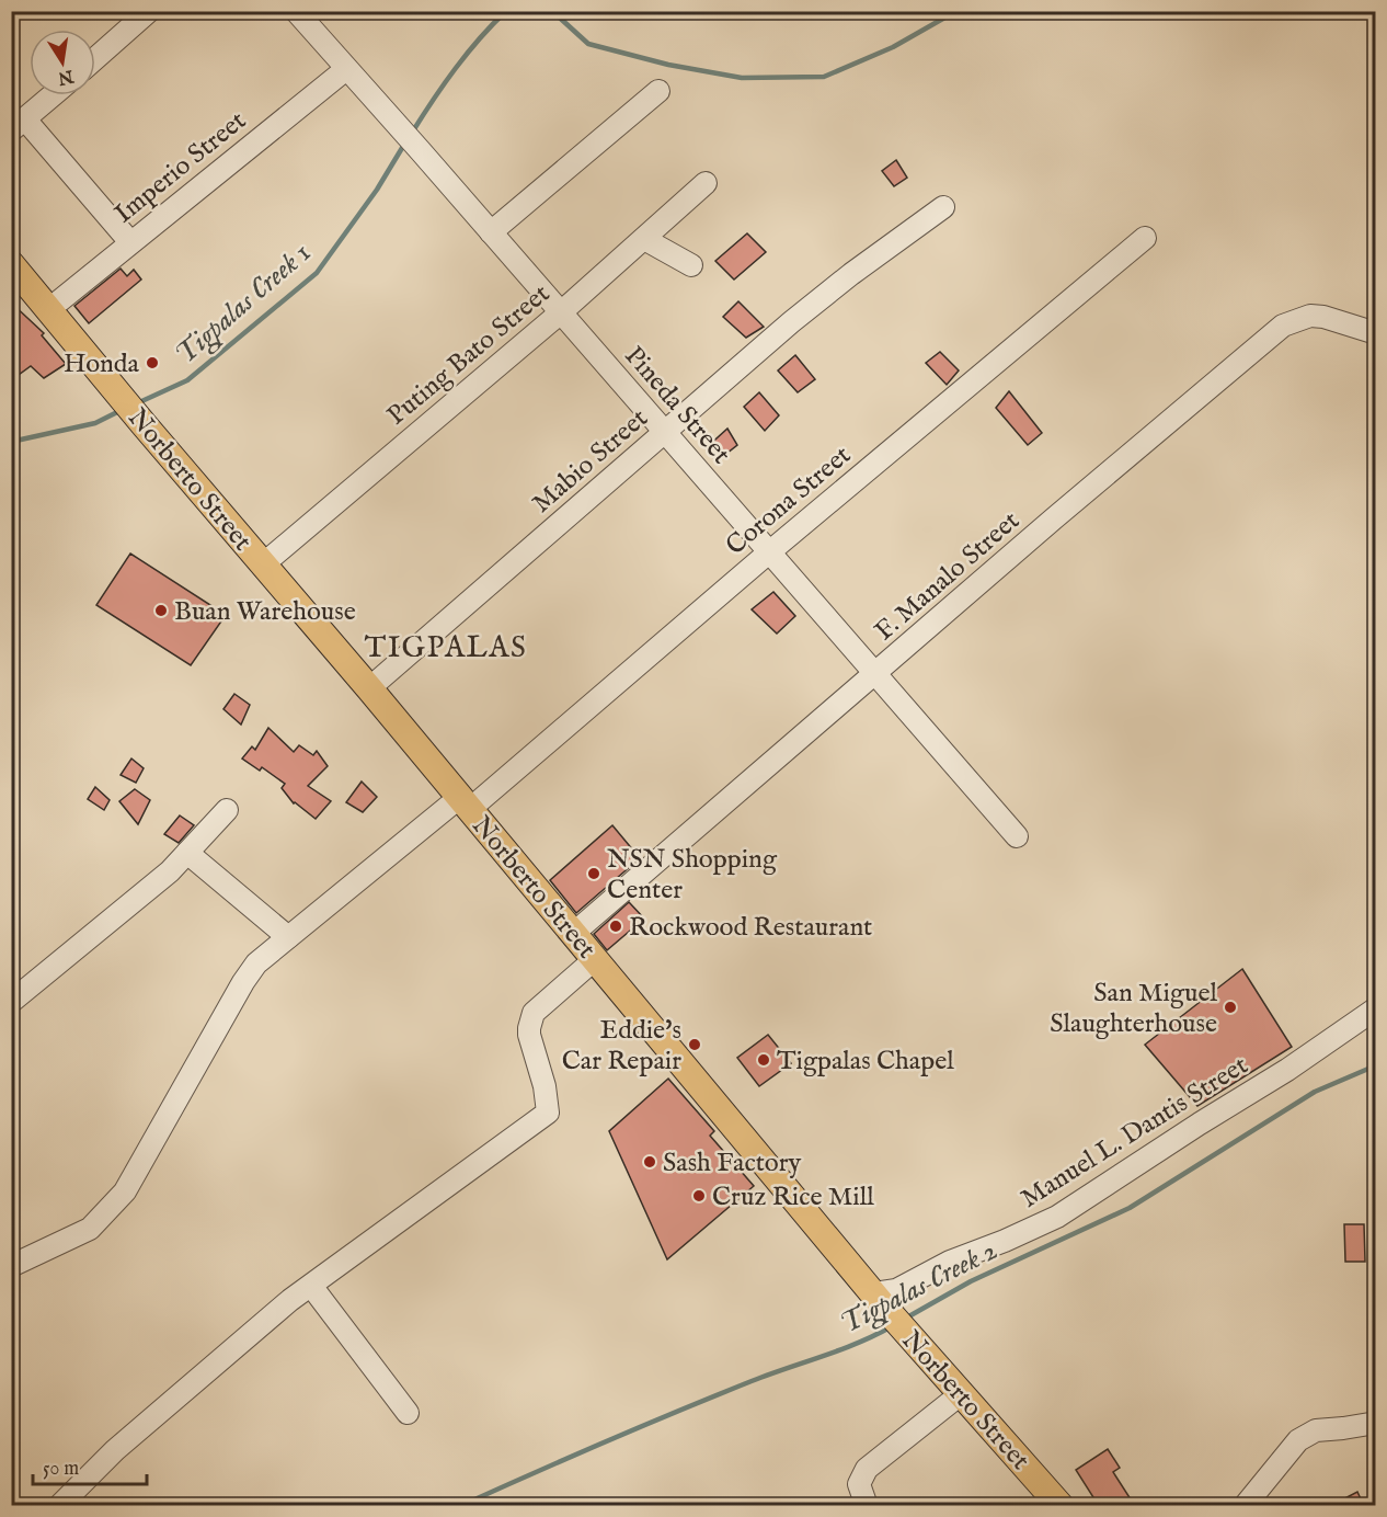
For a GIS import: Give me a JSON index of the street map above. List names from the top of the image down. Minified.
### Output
{"streets":{"main road":["Norberto Street"],"street":["Imperio Street","Puting Bato Street","Pineda Street","Mabio Street","Corona Street","F. Manalo Street","Manuel L. Dantis Street"]},"crossings":[["Imperio Street","Pineda Street"],["Imperio Street","Norberto Street"],["Puting Bato Street","Pineda Street"],["Puting Bato Street","Norberto Street"],["Pineda Street","Mabio Street"],["Pineda Street","Corona Street"],["Pineda Street","F. Manalo Street"],["Mabio Street","Norberto Street"],["Norberto Street","Corona Street"],["Norberto Street","F. Manalo Street"],["Norberto Street","Manuel L. Dantis Street"]],"districts":["TIGPALAS"],"water":["Tigpalas Creek 1","Tigpalas Creek 2"],"places":["Honda","Buan Warehouse","NSN Shopping Center","Rockwood Restaurant","San Miguel Slaughterhouse","Eddie's Car Repair","Tigpalas Chapel","Sash Factory","Cruz Rice Mill"],"scale_bar":"50 m","north":"bottom"}
